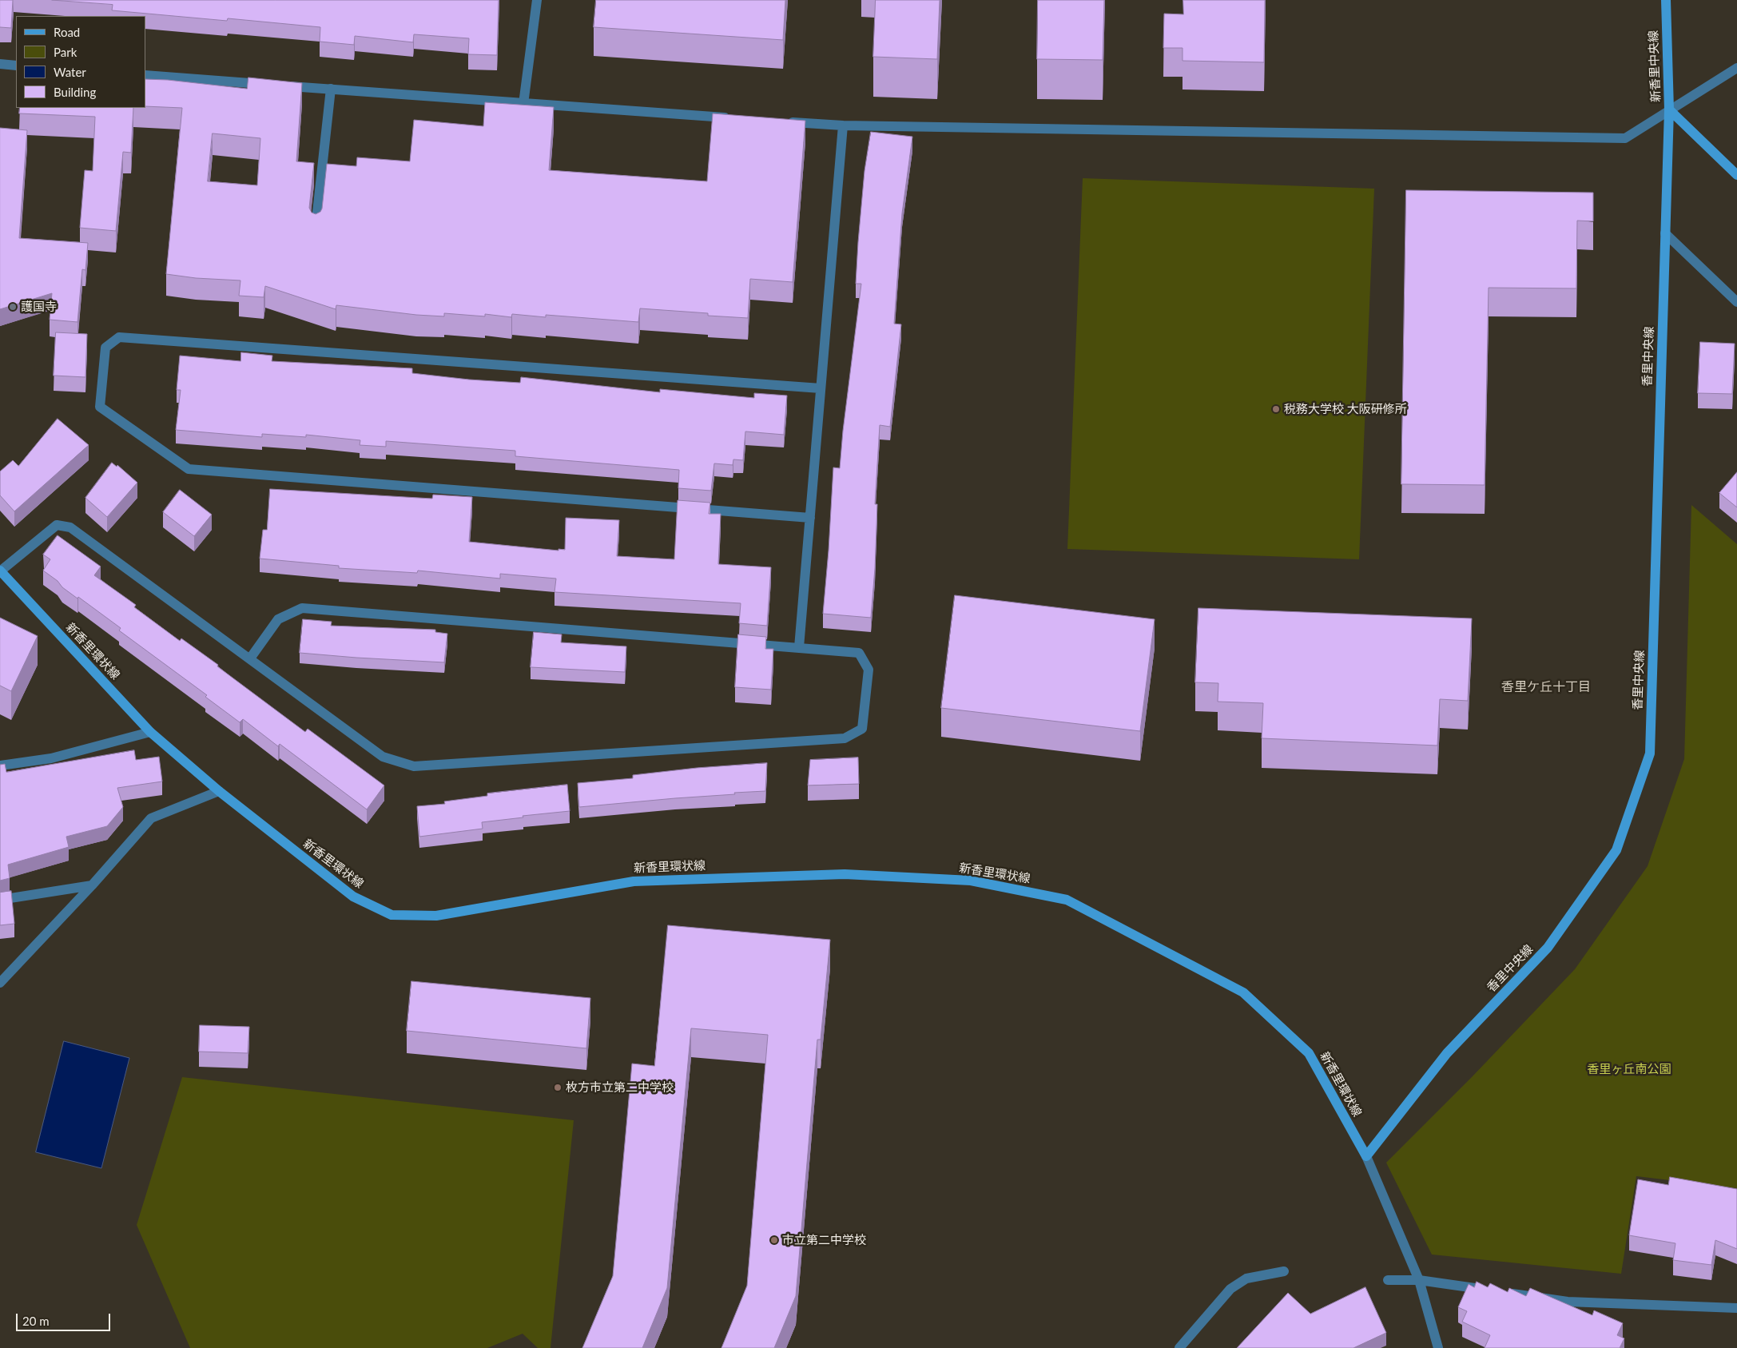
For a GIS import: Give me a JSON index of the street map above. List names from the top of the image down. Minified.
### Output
{"streets":{"street":["新香里中央線","香里中央線","新香里環状線"]},"crossings":[["新香里中央線","香里中央線"],["香里中央線","新香里環状線"]],"districts":["香里ケ丘十丁目"],"parks":["香里ヶ丘南公園"],"places":["護国寺","税務大学校 大阪研修所","枚方市立第二中学校","市立第二中学校"],"legend":["Road","Park","Water","Building"],"scale_bar":"20 m"}
